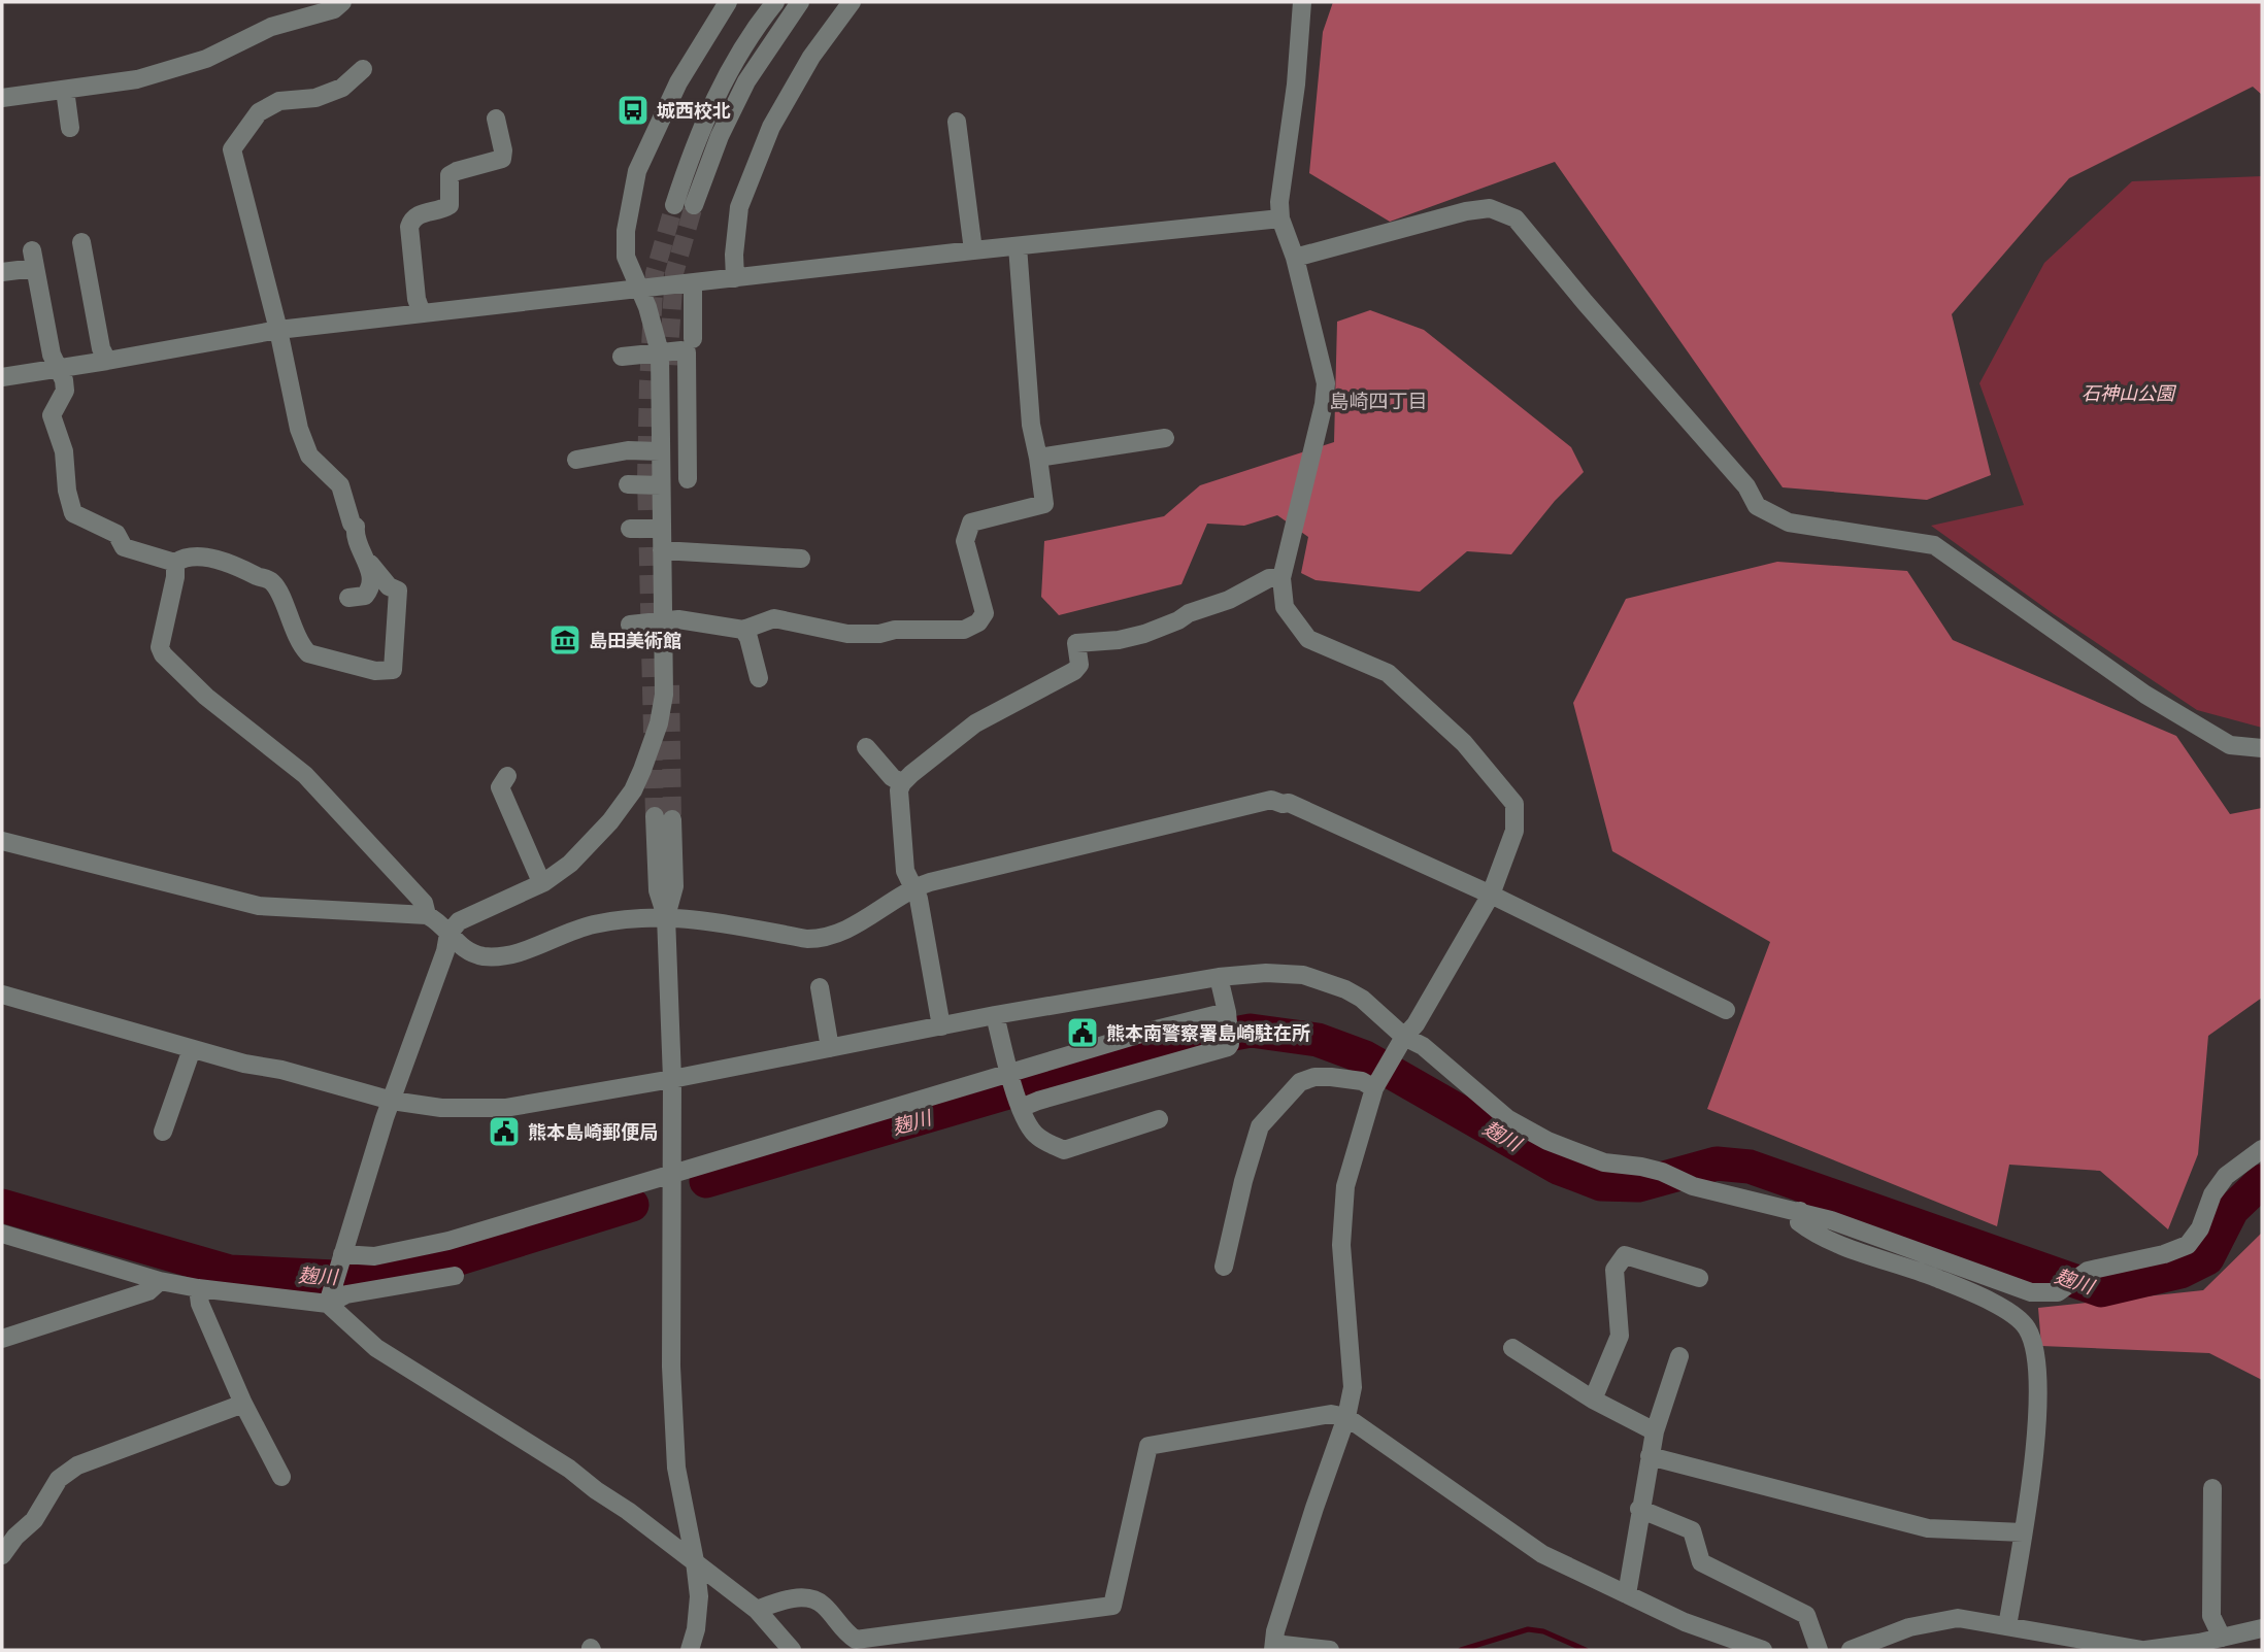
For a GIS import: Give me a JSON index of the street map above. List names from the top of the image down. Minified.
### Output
{"districts":["島崎四丁目"],"water":["麹川"],"parks":["石神山公園"],"places":{"bus stop":["城西校北"],"museum":["島田美術館"],"public building":["熊本南警察署島崎駐在所","熊本島崎郵便局"]}}
